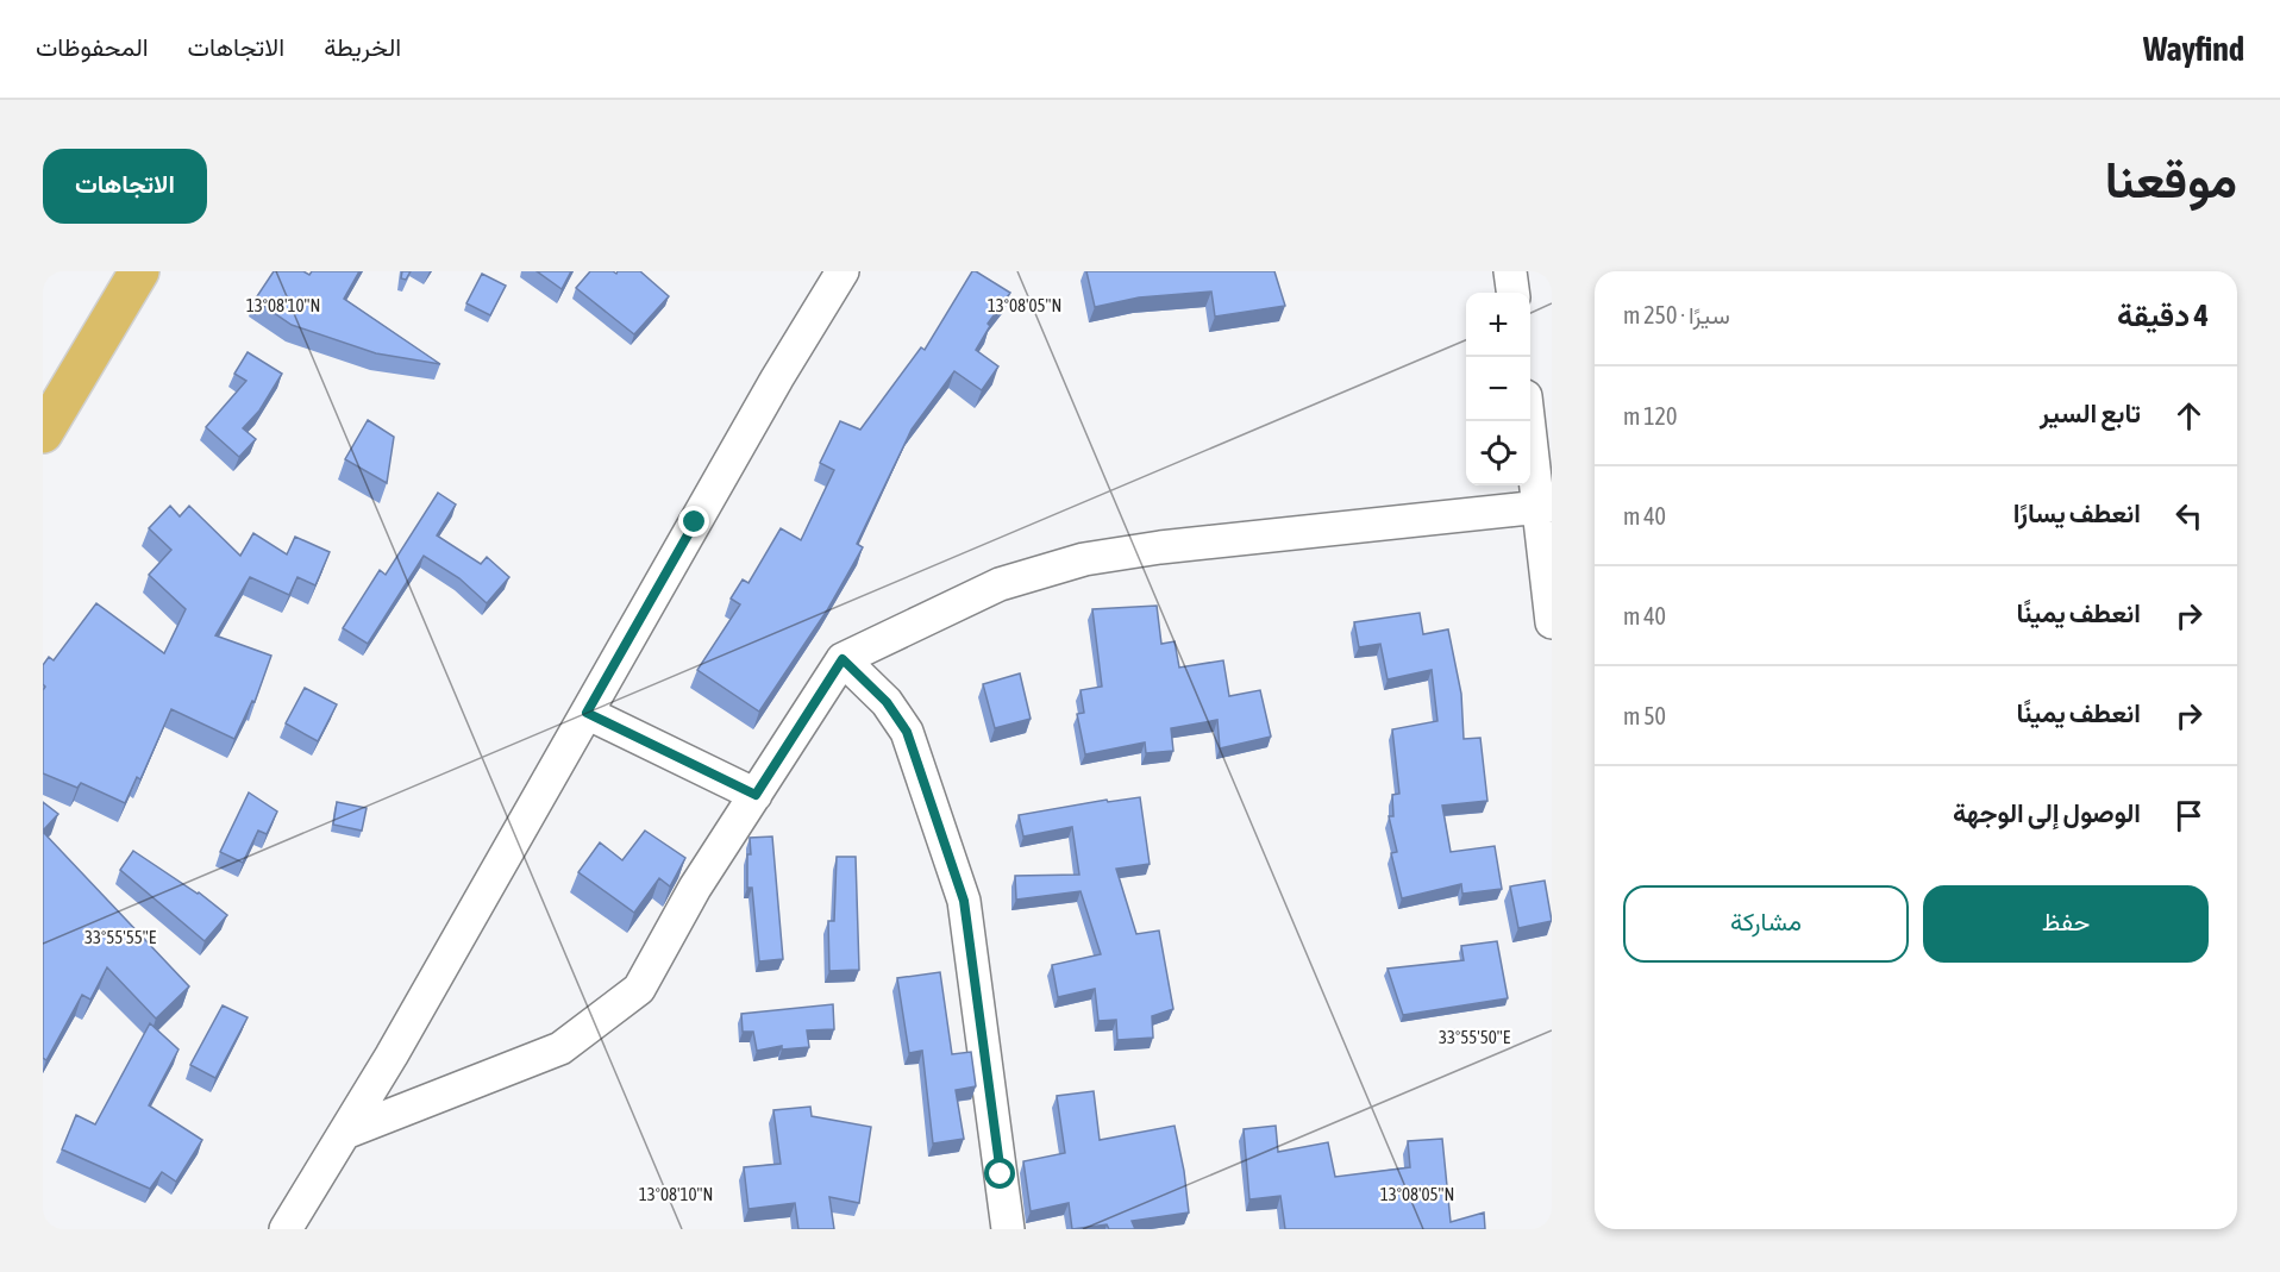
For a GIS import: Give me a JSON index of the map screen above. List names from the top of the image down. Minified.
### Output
{"page":{"header":"Wayfind","nav":["الخريطة","الاتجاهات","المحفوظات"],"title":"موقعنا","buttons":["الاتجاهات",["حفظ","مشاركة"]],"heading":["4 دقيقة","سيرًا · 250 m"],"map_buttons":["+","−"],"list":[["تابع السير","120 m"],["انعطف يسارًا","40 m"],["انعطف يمينًا","40 m"],["انعطف يمينًا","50 m"],"الوصول إلى الوجهة"]},"coordinates":["13°08'10\"N","13°08'05\"N","33°55'55\"E","33°55'50\"E"]}
